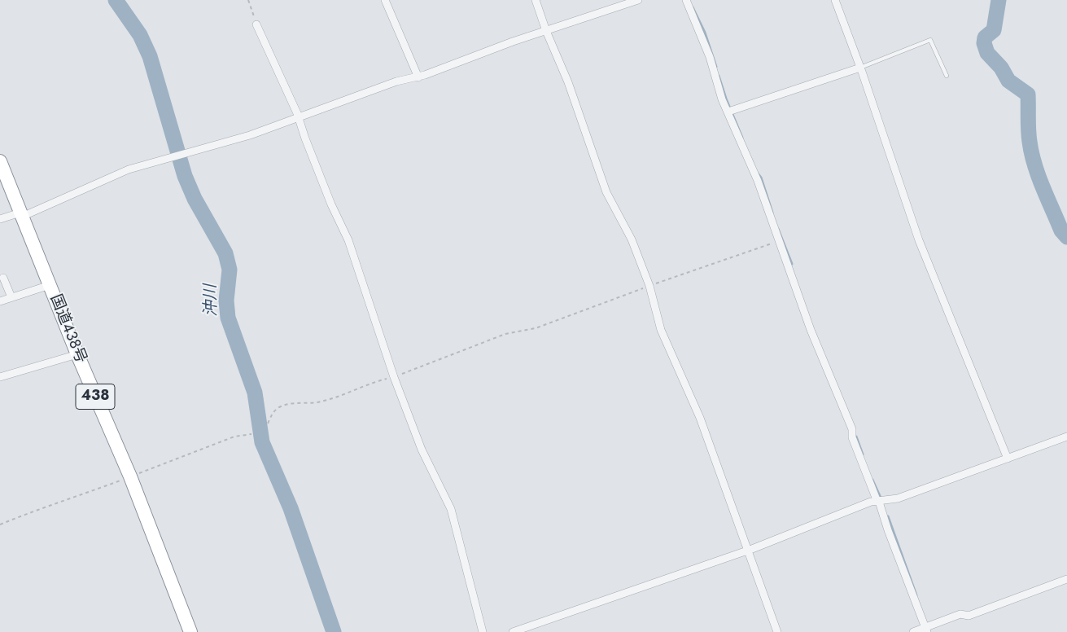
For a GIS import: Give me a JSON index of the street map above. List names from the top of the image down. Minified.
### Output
{"streets":{"highway":["国道438号","438"]},"water":["沖川"]}
